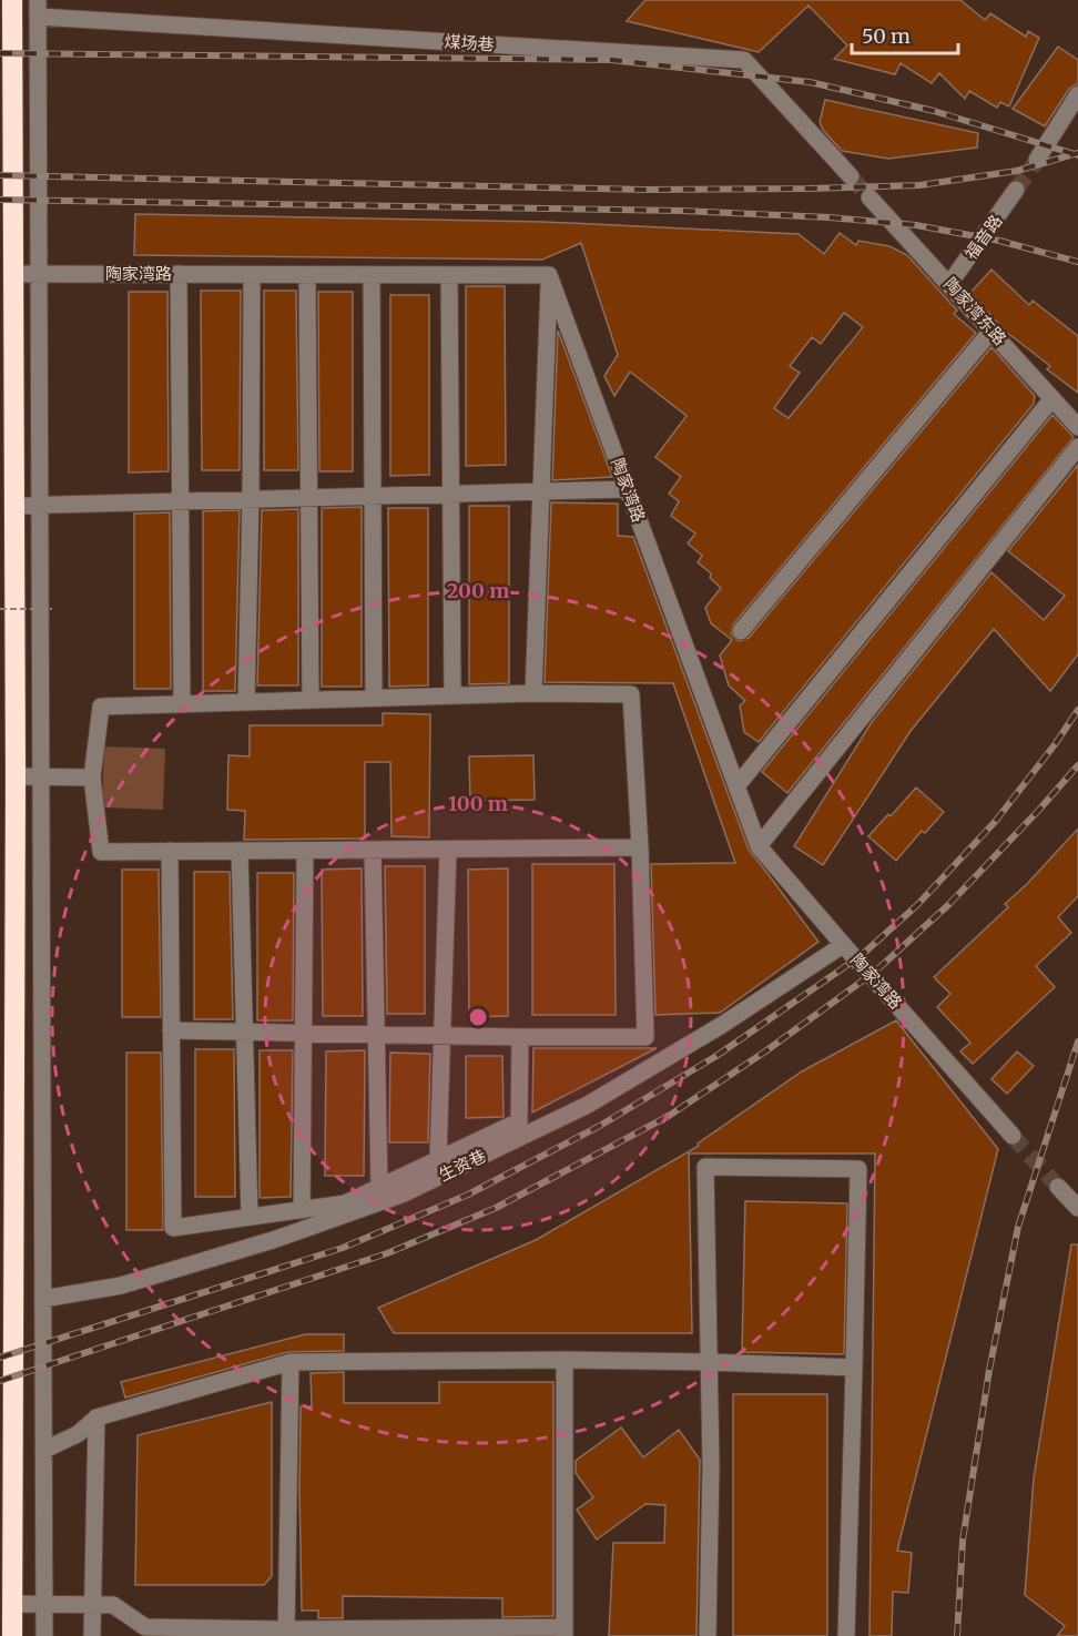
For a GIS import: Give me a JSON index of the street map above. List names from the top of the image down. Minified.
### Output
{"streets":{"street":["煤场巷","福音路","陶家湾路","陶家湾东路","生资巷"]},"crossings":[["福音路","陶家湾东路"],["陶家湾路","生资巷"]],"scale_bar":"50 m","rings":["200 m","100 m"]}
